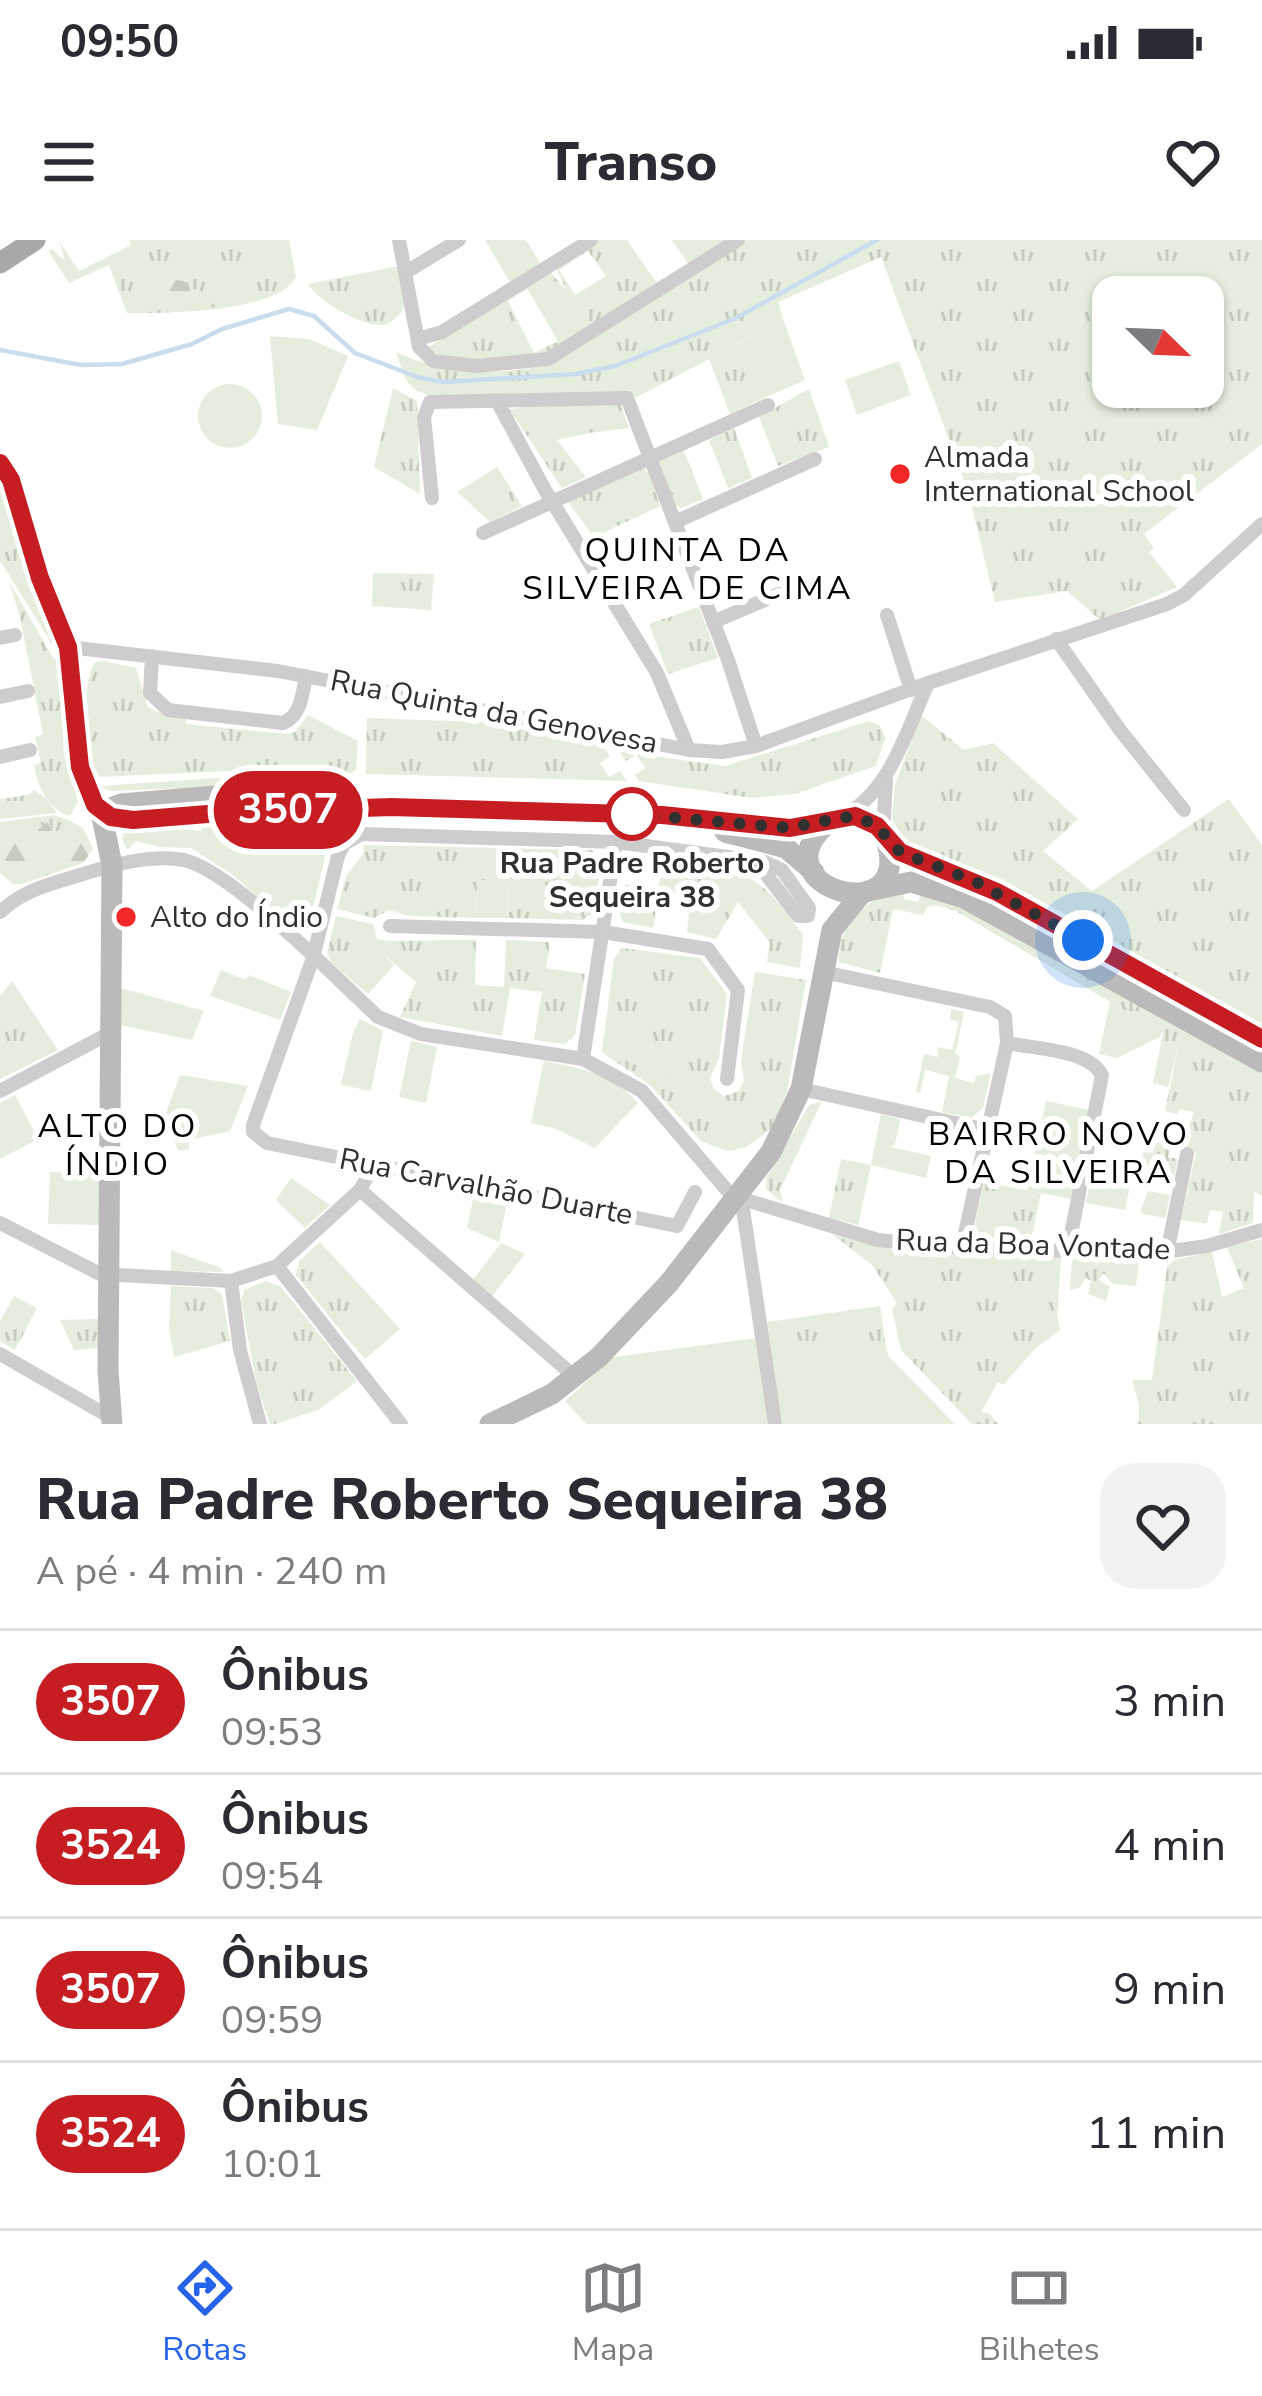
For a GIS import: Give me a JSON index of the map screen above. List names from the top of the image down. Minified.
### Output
{"streets":{"street":["Rua Quinta da Genovesa","Rua Carvalhão Duarte","Rua da Boa Vontade"]},"districts":["QUINTA DA SILVEIRA DE CIMA","ALTO DO ÍNDIO","BAIRRO NOVO DA SILVEIRA"],"places":["Almada International School","Rua Padre Roberto Sequeira 38","Alto do Índio"],"lines":["bus line 3507"],"north":"bottom right","page":{"status":"09:50","header":"Transo","on_map":"3507","heading":["Rua Padre Roberto Sequeira 38","A pé · 4 min · 240 m"],"list":[{"mark":"3507","name":"Ônibus","note":"09:53","value":"3 min"},{"mark":"3524","name":"Ônibus","note":"09:54","value":"4 min"},{"mark":"3507","name":"Ônibus","note":"09:59","value":"9 min"},{"mark":"3524","name":"Ônibus","note":"10:01","value":"11 min"}],"tabs":["Rotas","Mapa","Bilhetes"]}}
